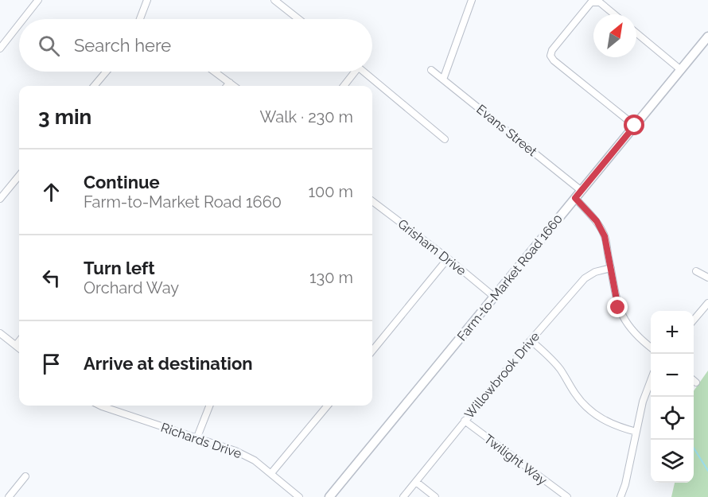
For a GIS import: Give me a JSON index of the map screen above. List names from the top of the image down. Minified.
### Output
{"streets":{"main road":["Farm-to-Market Road 1660"],"street":["Evans Street","Grisham Drive","Willowbrook Drive","Richards Drive","Twilight Way"]},"crossings":[["Evans Street","Farm-to-Market Road 1660"],["Grisham Drive","Farm-to-Market Road 1660"],["Willowbrook Drive","Twilight Way"]],"north":"top right","page":{"search":"Search here","heading":["3 min","Walk · 230 m"],"list":[["Continue","Farm-to-Market Road 1660","100 m"],["Turn left","Orchard Way","130 m"],"Arrive at destination"],"map_buttons":["+","−"]}}
